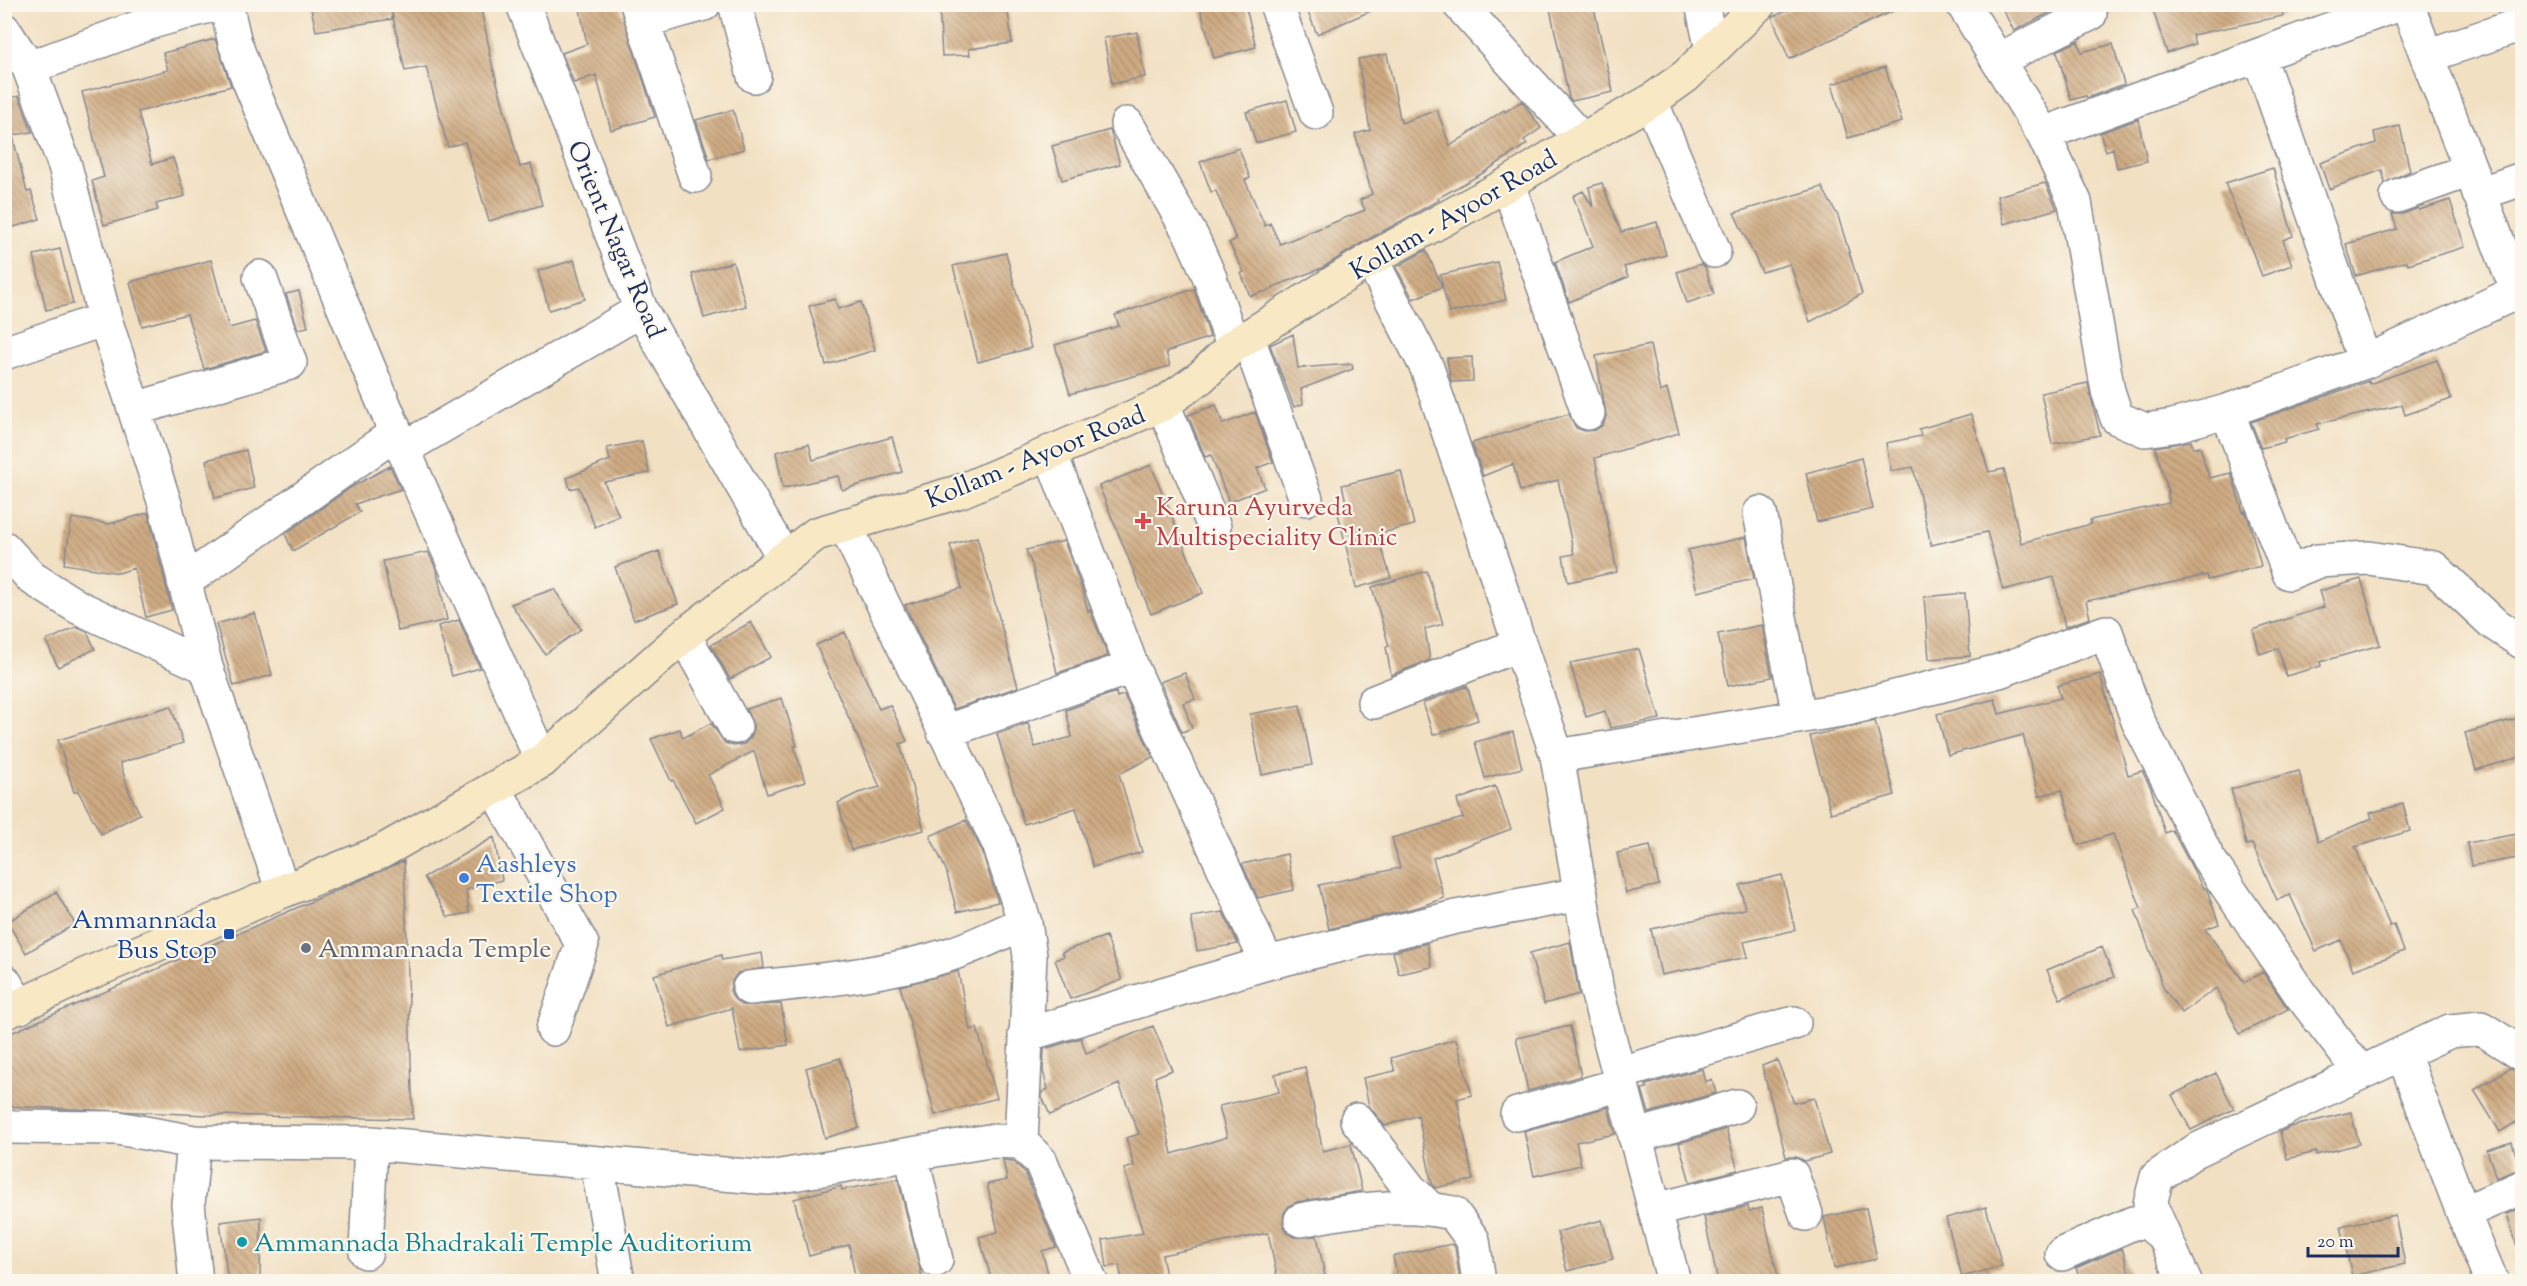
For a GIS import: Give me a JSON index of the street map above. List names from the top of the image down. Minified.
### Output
{"streets":{"main road":["Kollam - Ayoor Road"],"street":["Orient Nagar Road"]},"crossings":[["Kollam - Ayoor Road","Orient Nagar Road"]],"places":{"health":["Karuna Ayurveda Multispeciality Clinic"],"other":["Aashleys Textile Shop","Ammannada Temple","Ammannada Bhadrakali Temple Auditorium"],"transit":["Ammannada Bus Stop"]},"scale_bar":"20 m"}
